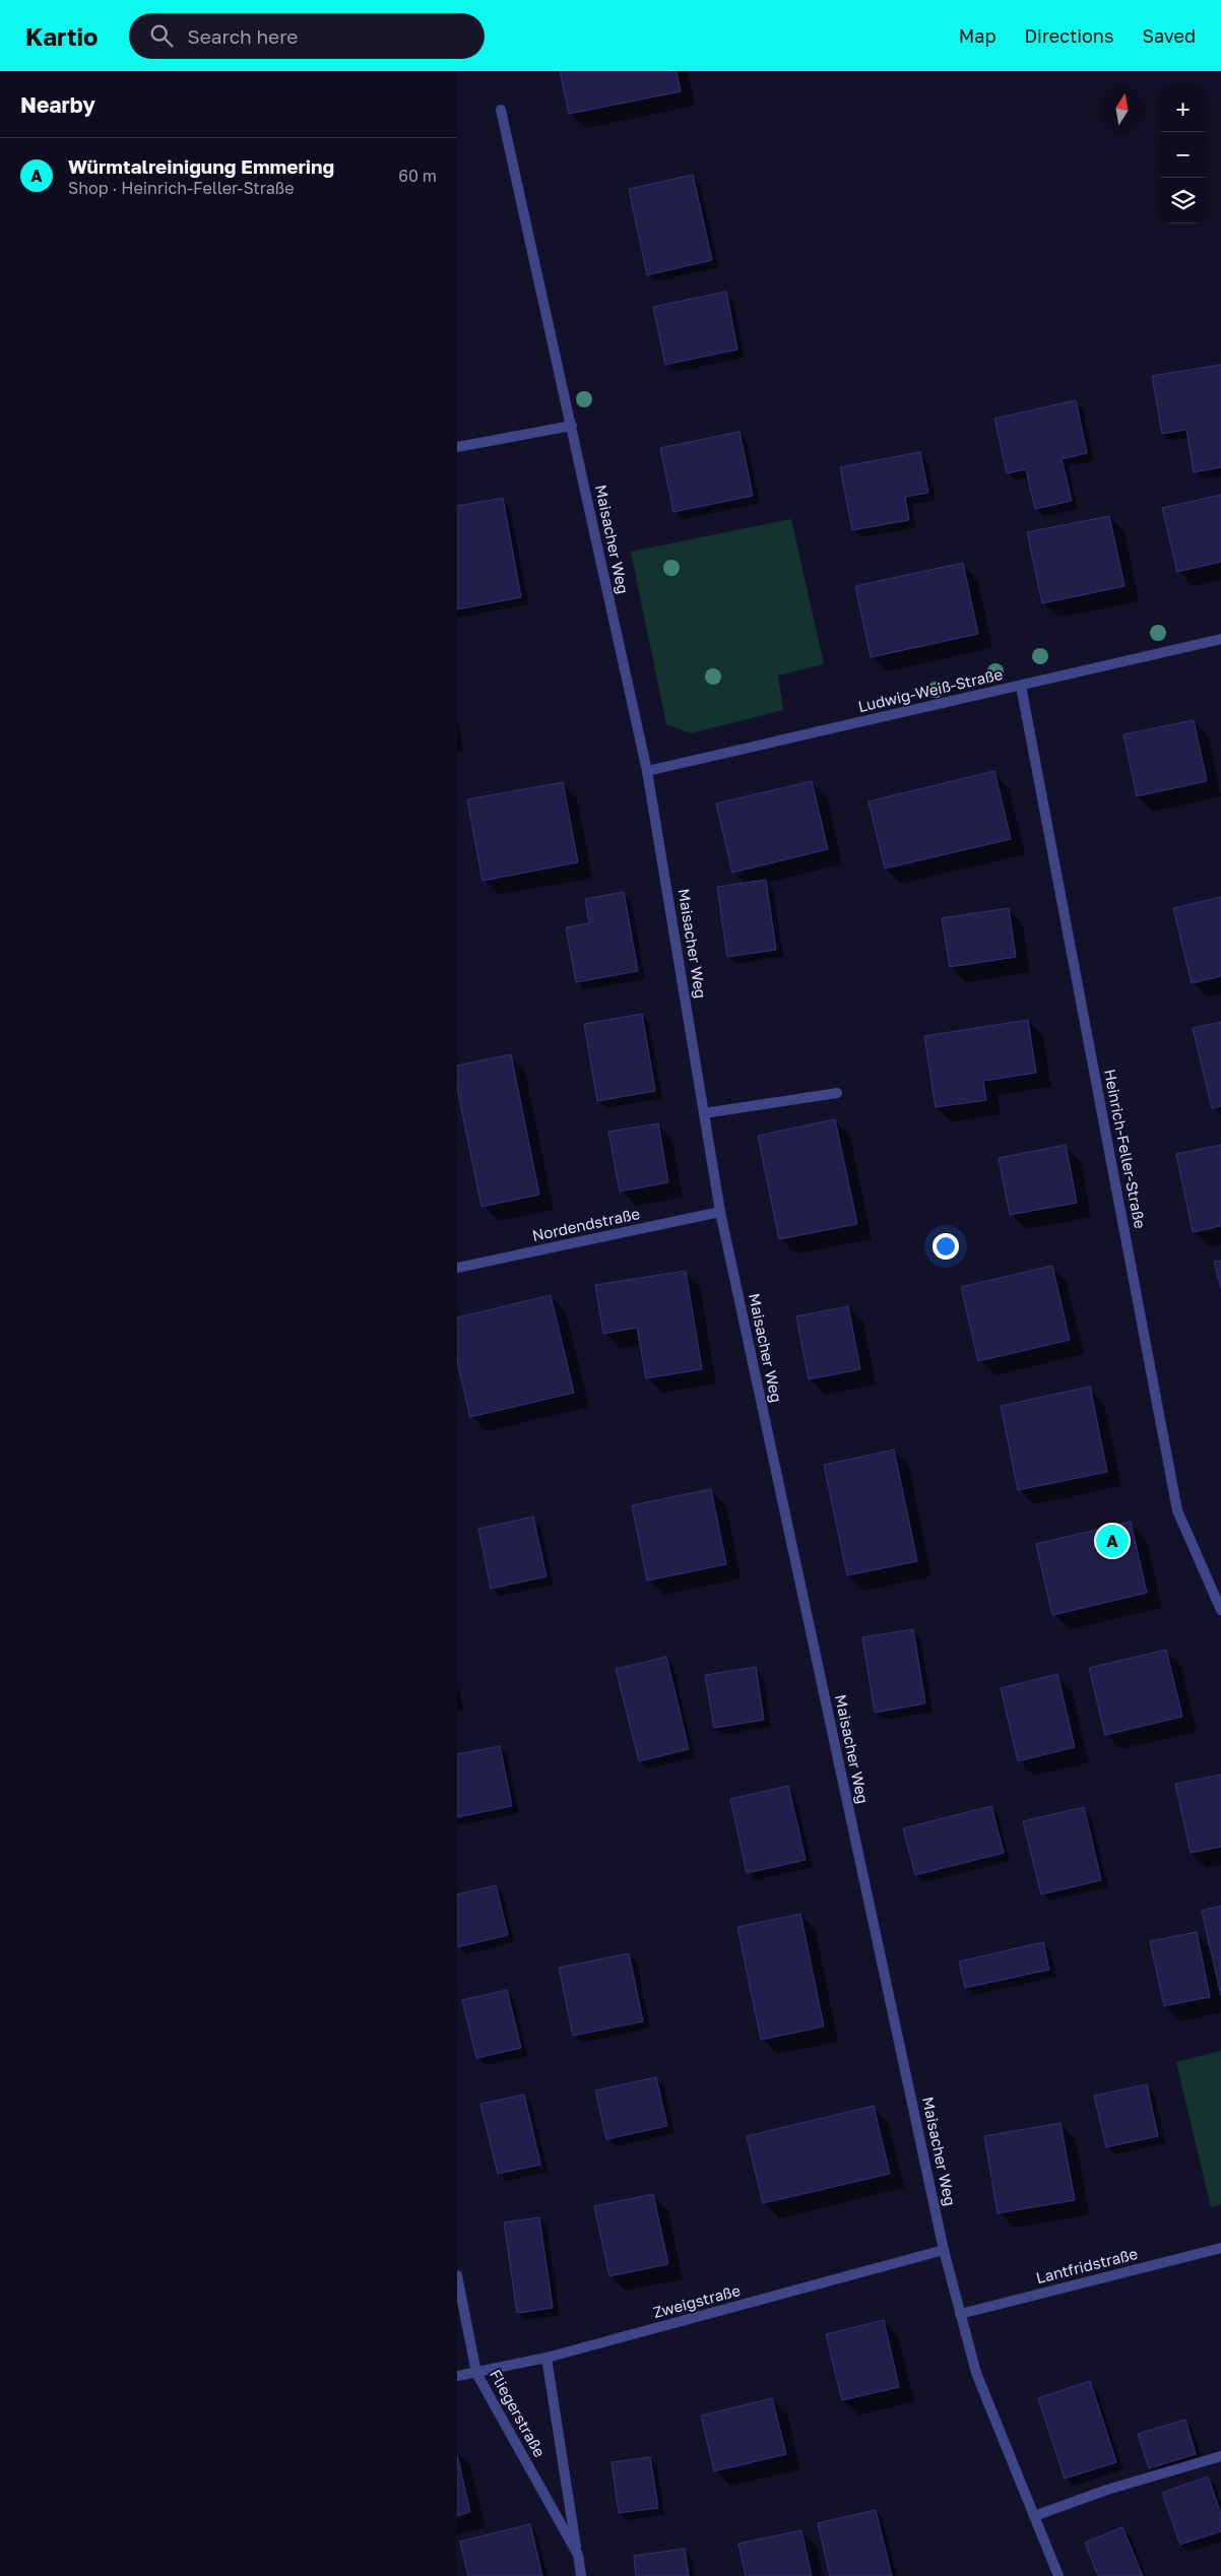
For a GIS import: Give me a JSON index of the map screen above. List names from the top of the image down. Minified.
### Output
{"streets":{"street":["Maisacher Weg","Ludwig-Weiß-Straße","Heinrich-Feller-Straße","Nordendstraße","Lantfridstraße","Zweigstraße","Fliegerstraße"]},"crossings":[["Maisacher Weg","Ludwig-Weiß-Straße"],["Maisacher Weg","Nordendstraße"],["Maisacher Weg","Lantfridstraße"],["Maisacher Weg","Zweigstraße"],["Ludwig-Weiß-Straße","Heinrich-Feller-Straße"],["Zweigstraße","Fliegerstraße"]],"north":"top","page":{"header":"Kartio","search":"Search here","nav":["Map","Directions","Saved"],"heading":"Nearby","map_buttons":["+","−"],"list":[{"mark":"A","name":"Würmtalreinigung Emmering","note":"Shop · Heinrich-Feller-Straße","value":"60 m"}],"pins":"A"}}
